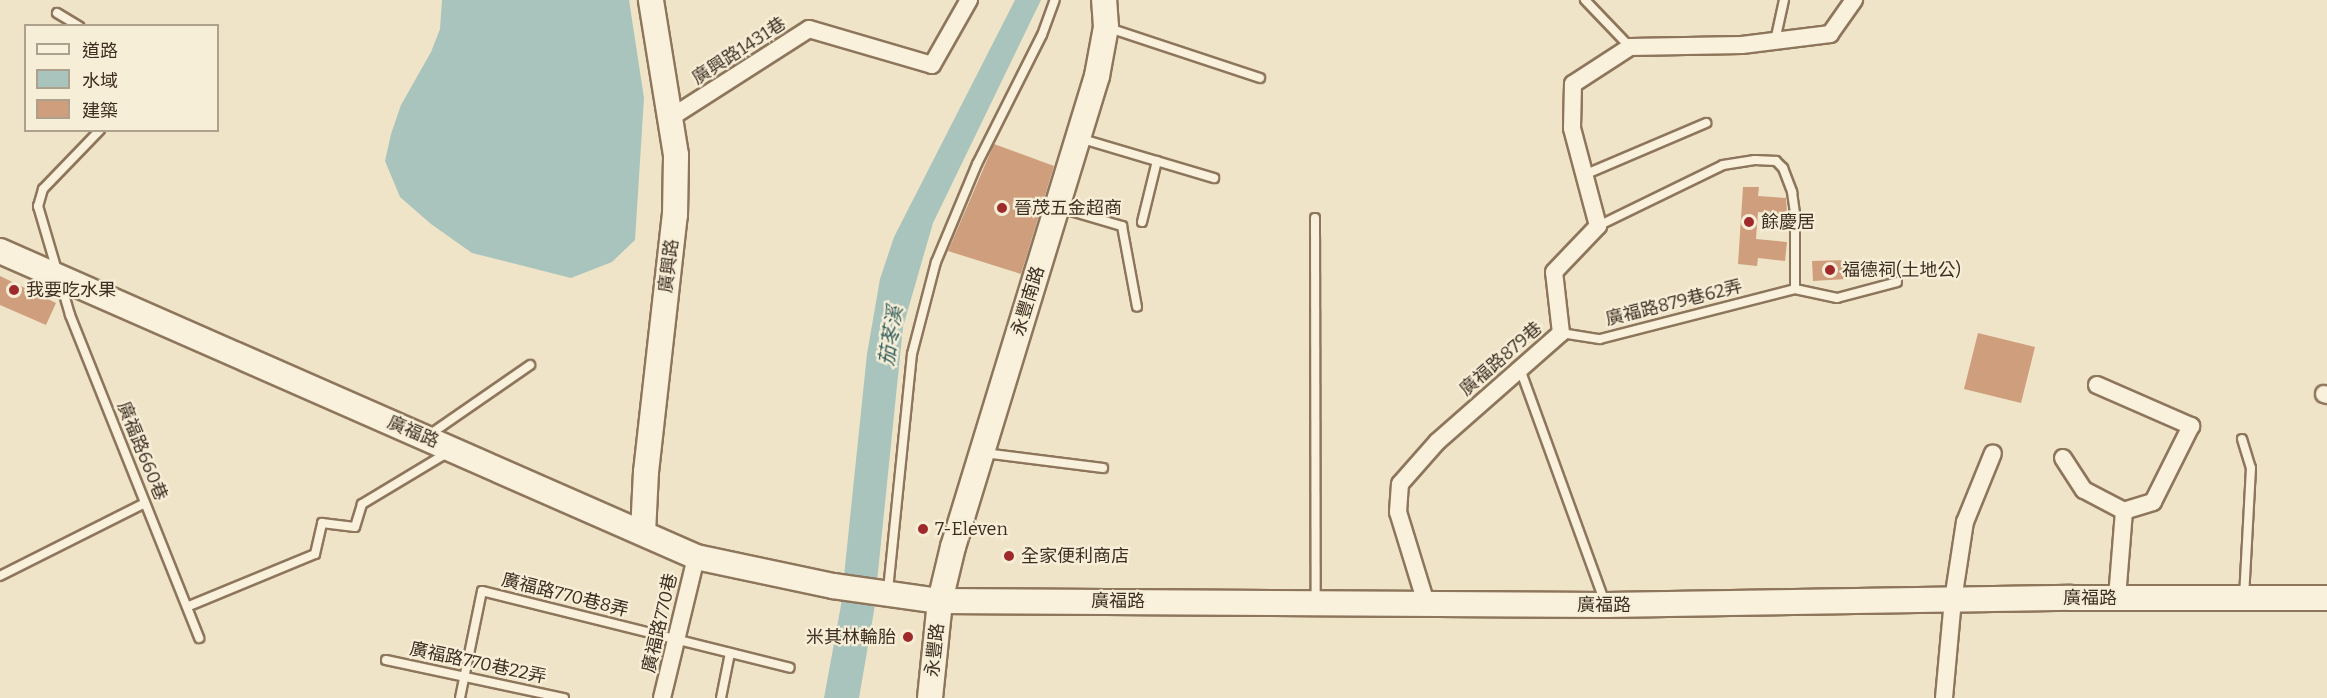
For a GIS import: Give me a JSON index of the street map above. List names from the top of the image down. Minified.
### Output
{"streets":{"street":["廣興路1431巷","廣興路","永豐南路","廣福路879巷","廣福路","廣福路770巷","永豐路"],"lane":["廣福路879巷62弄","廣福路660巷","廣福路770巷8弄","廣福路770巷22弄"]},"crossings":[["廣興路1431巷","廣興路"],["廣興路","廣福路"],["永豐南路","廣福路"],["永豐南路","永豐路"],["廣福路879巷62弄","廣福路879巷"],["廣福路879巷","廣福路"],["廣福路","廣福路660巷"],["廣福路","廣福路770巷"],["廣福路","永豐路"],["廣福路770巷8弄","廣福路770巷"],["廣福路770巷8弄","廣福路770巷22弄"]],"water":["茄苳溪"],"places":["晉茂五金超商","餘慶居","福德祠(土地公)","我要吃水果","7-Eleven","全家便利商店","米其林輪胎"],"legend":["道路","水域","建築"]}
